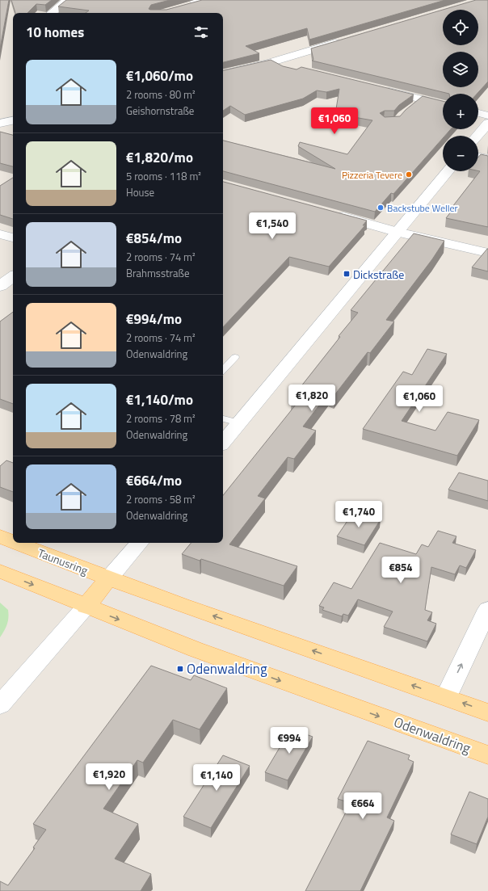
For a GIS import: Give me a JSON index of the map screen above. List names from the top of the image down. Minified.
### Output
{"streets":{"main road":["Taunusring","Odenwaldring"]},"crossings":[["Taunusring","Odenwaldring"]],"places":{"other":["Pizzeria Tevere","Backstube Weller"],"transit":["Dickstraße","Odenwaldring"]},"page":{"map_buttons":["+","−"],"heading":"10 homes","list":[{"name":"€1,060/mo","note":"2 rooms · 80 m² · Geishornstraße"},{"name":"€1,820/mo","note":"5 rooms · 118 m² · House"},{"name":"€854/mo","note":"2 rooms · 74 m² · Brahmsstraße"},{"name":"€994/mo","note":"2 rooms · 74 m² · Odenwaldring"},{"name":"€1,140/mo","note":"2 rooms · 78 m² · Odenwaldring"},{"name":"€664/mo","note":"2 rooms · 58 m² · Odenwaldring"}],"price":["€1,060","€1,540","€1,820","€1,060","€1,740","€854","€994","€1,920","€1,140","€664"]}}
